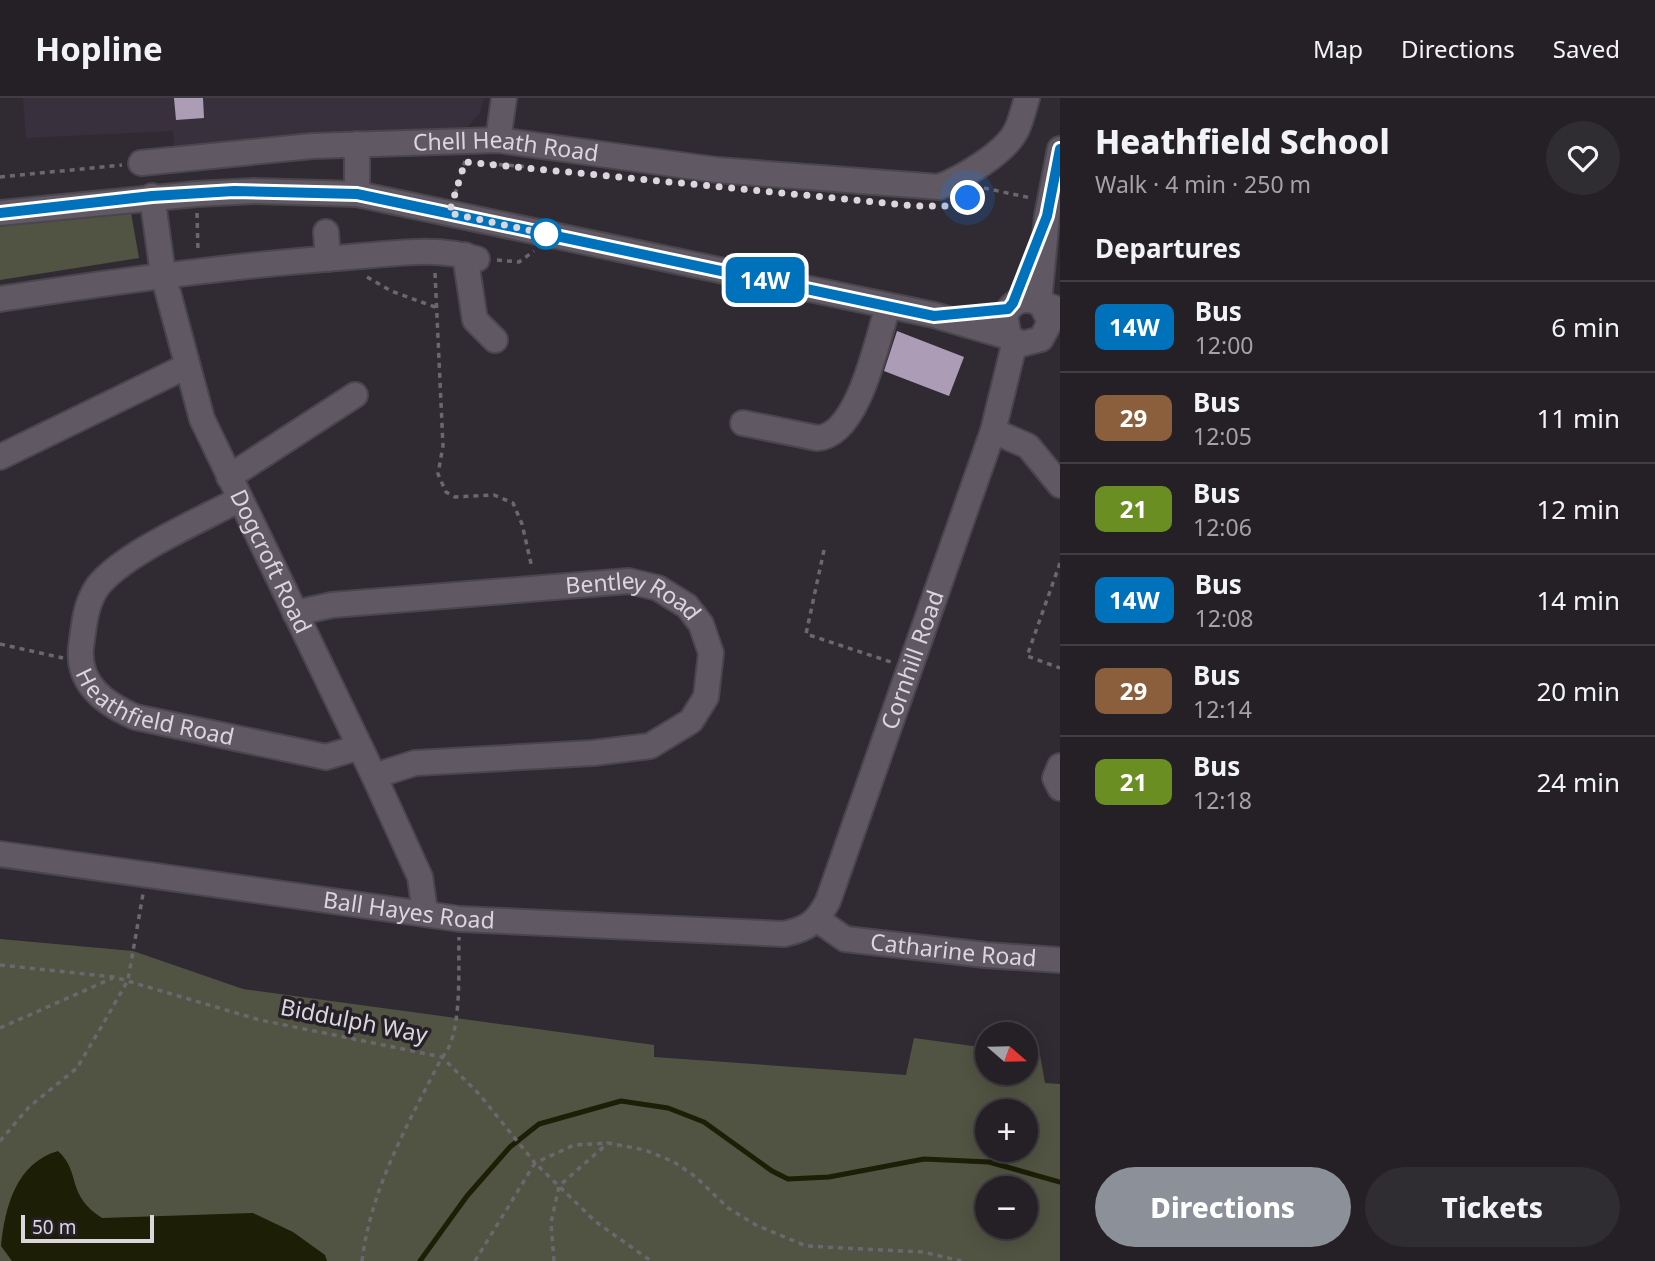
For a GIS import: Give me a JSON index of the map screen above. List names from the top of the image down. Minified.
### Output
{"streets":{"street":["Chell Heath Road","Dogcroft Road","Bentley Road","Cornhill Road","Heathfield Road","Ball Hayes Road","Catharine Road"],"path":["Biddulph Way"]},"crossings":[["Dogcroft Road","Bentley Road"],["Dogcroft Road","Heathfield Road"],["Dogcroft Road","Ball Hayes Road"],["Cornhill Road","Ball Hayes Road"],["Cornhill Road","Catharine Road"],["Ball Hayes Road","Catharine Road"]],"lines":["bus line 14W"],"scale_bar":"50 m","north":"right","page":{"header":"Hopline","nav":["Map","Directions","Saved"],"on_map":"14W","heading":[["Heathfield School","Walk · 4 min · 250 m"],"Departures"],"list":[{"mark":"14W","name":"Bus","note":"12:00","value":"6 min"},{"mark":"29","name":"Bus","note":"12:05","value":"11 min"},{"mark":"21","name":"Bus","note":"12:06","value":"12 min"},{"mark":"14W","name":"Bus","note":"12:08","value":"14 min"},{"mark":"29","name":"Bus","note":"12:14","value":"20 min"},{"mark":"21","name":"Bus","note":"12:18","value":"24 min"}],"map_buttons":["+","−"],"buttons":["Directions","Tickets"],"scale":"50 m"}}
